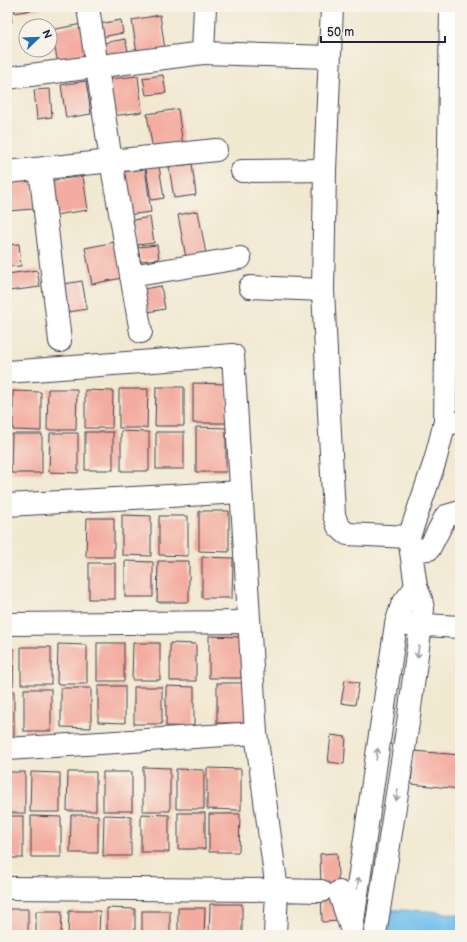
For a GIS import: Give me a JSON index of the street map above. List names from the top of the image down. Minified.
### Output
{"scale_bar":"50 m","north":"top right"}
